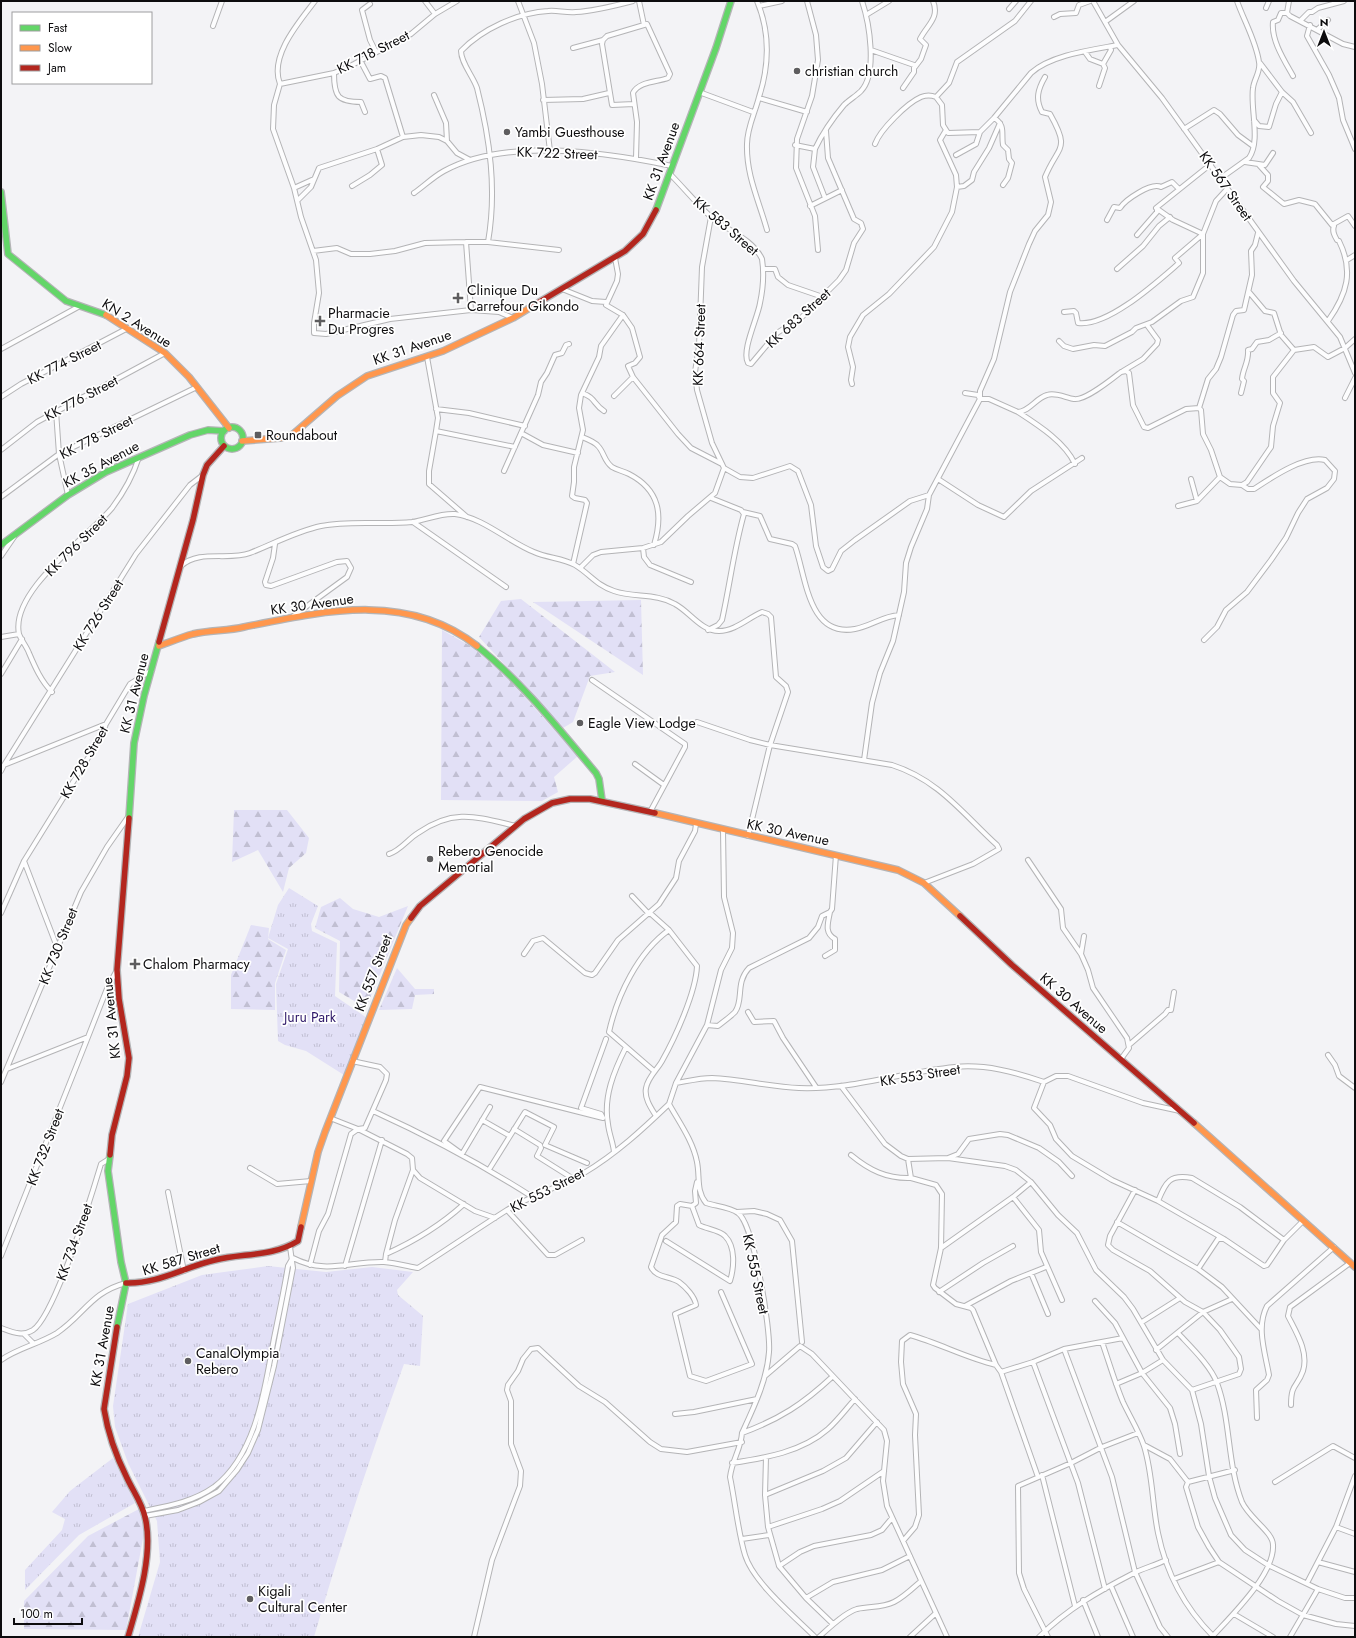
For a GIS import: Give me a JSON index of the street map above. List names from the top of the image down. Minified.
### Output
{"streets":{"main road":["KK 31 Avenue","KN 2 Avenue","KK 35 Avenue","KK 30 Avenue","KK 557 Street","KK 587 Street"],"street":["KK 718 Street","KK 722 Street","KK 567 Street","KK 583 Street","KK 683 Street","KK 664 Street","KK 774 Street","KK 776 Street","KK 778 Street","KK 796 Street","KK 726 Street","KK 728 Street","KK 730 Street","KK 553 Street","KK 732 Street","KK 734 Street","KK 555 Street"]},"crossings":[["KK 722 Street","KK 31 Avenue"],["KK 31 Avenue","KK 583 Street"],["KK 31 Avenue","KN 2 Avenue"],["KK 31 Avenue","KK 35 Avenue"],["KK 31 Avenue","KK 30 Avenue"],["KK 31 Avenue","KK 726 Street"],["KK 31 Avenue","KK 728 Street"],["KK 31 Avenue","KK 730 Street"],["KK 31 Avenue","KK 732 Street"],["KK 31 Avenue","KK 734 Street"],["KK 31 Avenue","KK 587 Street"],["KK 583 Street","KK 683 Street"],["KK 583 Street","KK 664 Street"],["KN 2 Avenue","KK 774 Street"],["KN 2 Avenue","KK 776 Street"],["KN 2 Avenue","KK 778 Street"],["KN 2 Avenue","KK 35 Avenue"],["KK 35 Avenue","KK 796 Street"],["KK 30 Avenue","KK 557 Street"],["KK 557 Street","KK 587 Street"]],"parks":["Juru Park"],"places":{"other":["christian church","Yambi Guesthouse","Eagle View Lodge","Rebero Genocide Memorial","CanalOlympia Rebero","Kigali Cultural Center"],"health":["Clinique Du Carrefour Gikondo","Pharmacie Du Progres","Chalom Pharmacy"],"transit":["Roundabout"]},"legend":["Fast","Slow","Jam"],"scale_bar":"100 m","north":"top"}
